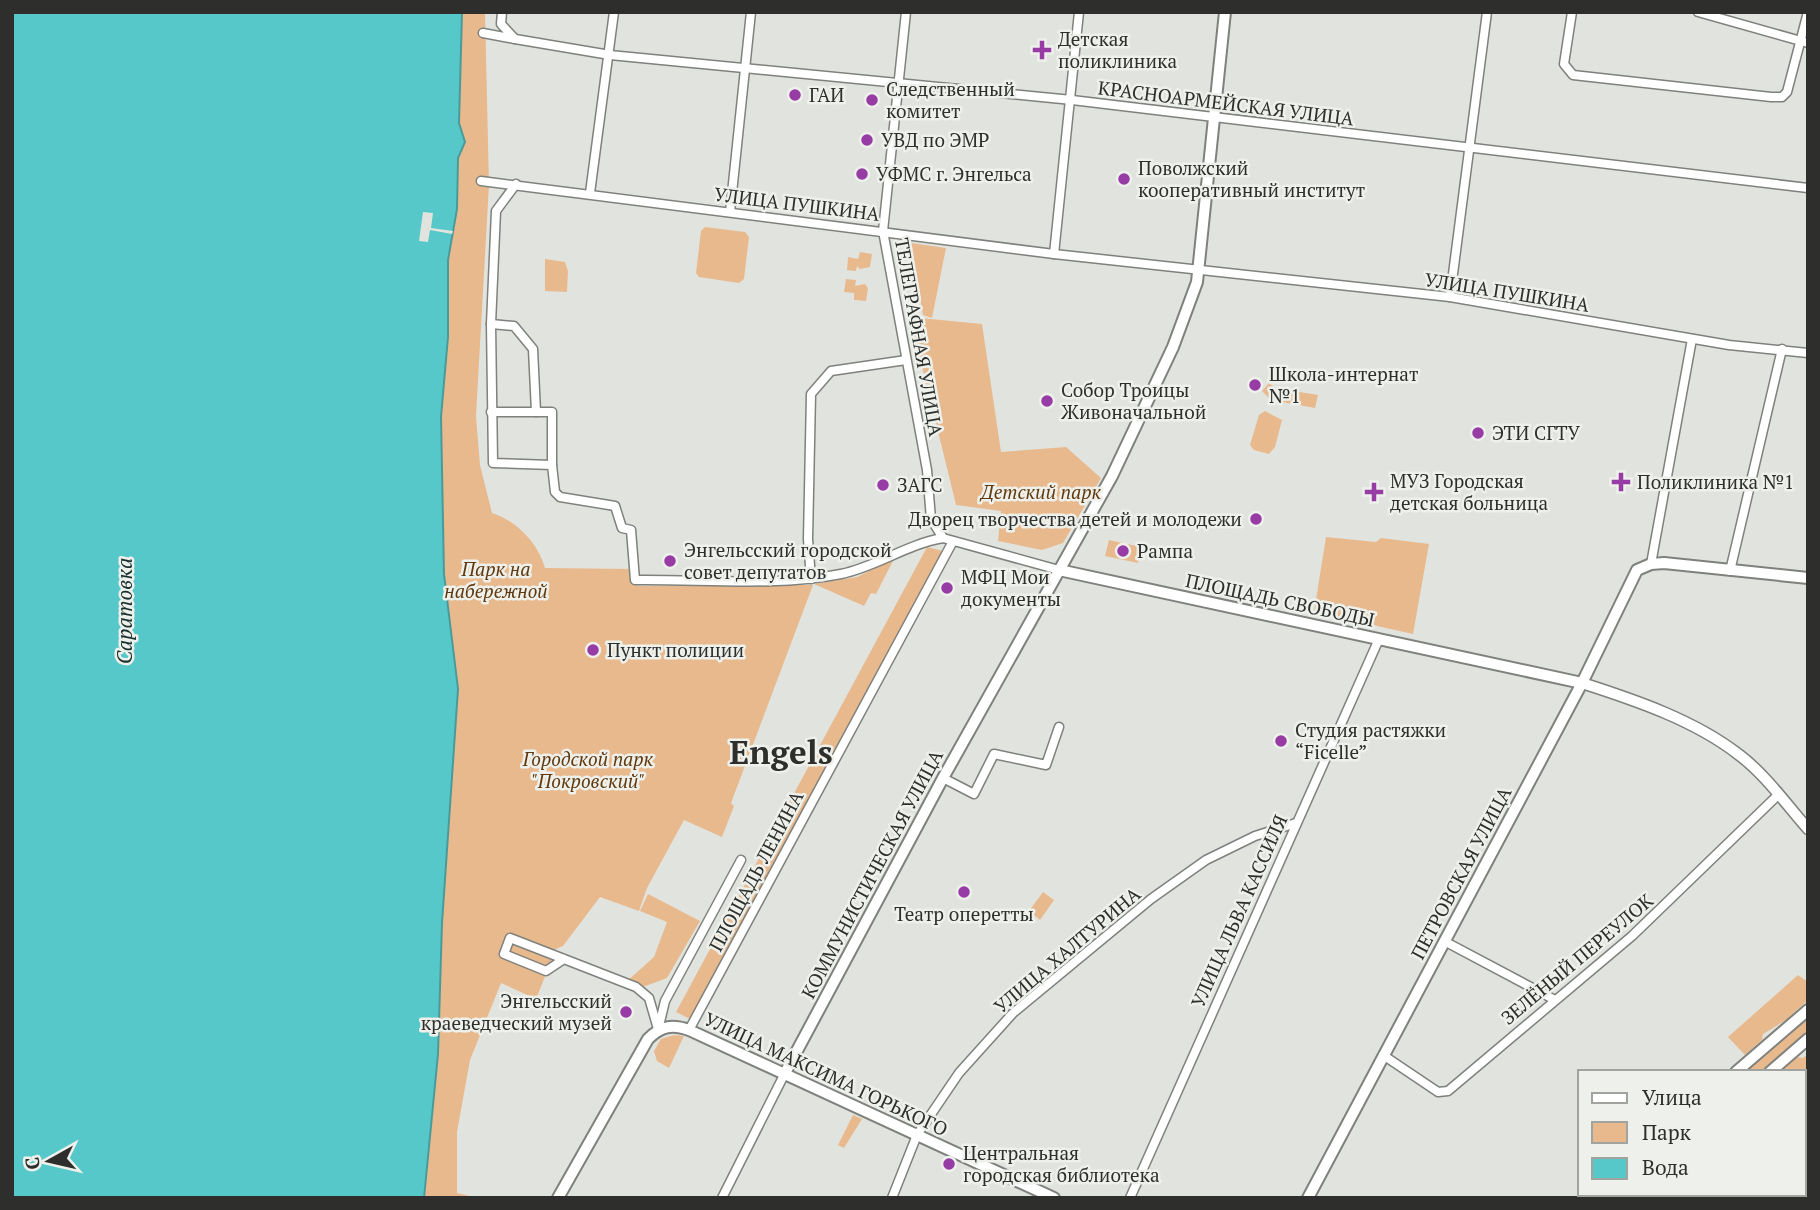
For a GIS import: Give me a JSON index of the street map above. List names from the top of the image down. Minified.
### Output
{"streets":{"main road":["ПЛОЩАДЬ СВОБОДЫ","ПЕТРОВСКАЯ УЛИЦА","КОММУНИСТИЧЕСКАЯ УЛИЦА","УЛИЦА МАКСИМА ГОРЬКОГО"],"street":["КРАСНОАРМЕЙСКАЯ УЛИЦА","УЛИЦА ПУШКИНА","ТЕЛЕГРАФНАЯ УЛИЦА","ПЛОЩАДЬ ЛЕНИНА","УЛИЦА ЛЬВА КАССИЛЯ","УЛИЦА ХАЛТУРИНА","ЗЕЛЁНЫЙ ПЕРЕУЛОК"]},"crossings":[["КРАСНОАРМЕЙСКАЯ УЛИЦА","ТЕЛЕГРАФНАЯ УЛИЦА"],["КРАСНОАРМЕЙСКАЯ УЛИЦА","КОММУНИСТИЧЕСКАЯ УЛИЦА"],["УЛИЦА ПУШКИНА","ТЕЛЕГРАФНАЯ УЛИЦА"],["УЛИЦА ПУШКИНА","КОММУНИСТИЧЕСКАЯ УЛИЦА"],["ТЕЛЕГРАФНАЯ УЛИЦА","ПЛОЩАДЬ СВОБОДЫ"],["ПЛОЩАДЬ СВОБОДЫ","ПЛОЩАДЬ ЛЕНИНА"],["ПЛОЩАДЬ СВОБОДЫ","ПЕТРОВСКАЯ УЛИЦА"],["ПЛОЩАДЬ СВОБОДЫ","КОММУНИСТИЧЕСКАЯ УЛИЦА"],["ПЛОЩАДЬ СВОБОДЫ","УЛИЦА ЛЬВА КАССИЛЯ"],["ПЛОЩАДЬ ЛЕНИНА","УЛИЦА МАКСИМА ГОРЬКОГО"],["ПЕТРОВСКАЯ УЛИЦА","ЗЕЛЁНЫЙ ПЕРЕУЛОК"],["КОММУНИСТИЧЕСКАЯ УЛИЦА","УЛИЦА МАКСИМА ГОРЬКОГО"],["УЛИЦА ЛЬВА КАССИЛЯ","УЛИЦА ХАЛТУРИНА"],["УЛИЦА ХАЛТУРИНА","УЛИЦА МАКСИМА ГОРЬКОГО"]],"districts":["Engels"],"water":["Саратовка"],"parks":["Детский парк","Парк на набережной","Городской парк \"Покровский\""],"places":{"health":["Детская поликлиника","Поликлиника №1","МУЗ Городская детская больница"],"other":["ГАИ","Следственный комитет","УВД по ЭМР","УФМС г. Энгельса","Поволжский кооперативный институт","Школа-интернат №1","Собор Троицы Живоначальной","ЭТИ СГТУ","ЗАГС","Дворец творчества детей и молодежи","Рампа","Энгельсский городской совет депутатов","МФЦ Мои документы","Пункт полиции","Студия растяжки “Ficelle”","Театр оперетты","Энгельсский краеведческий музей","Центральная городская библиотека"]},"legend":["Улица","Парк","Вода"],"north":"left"}
